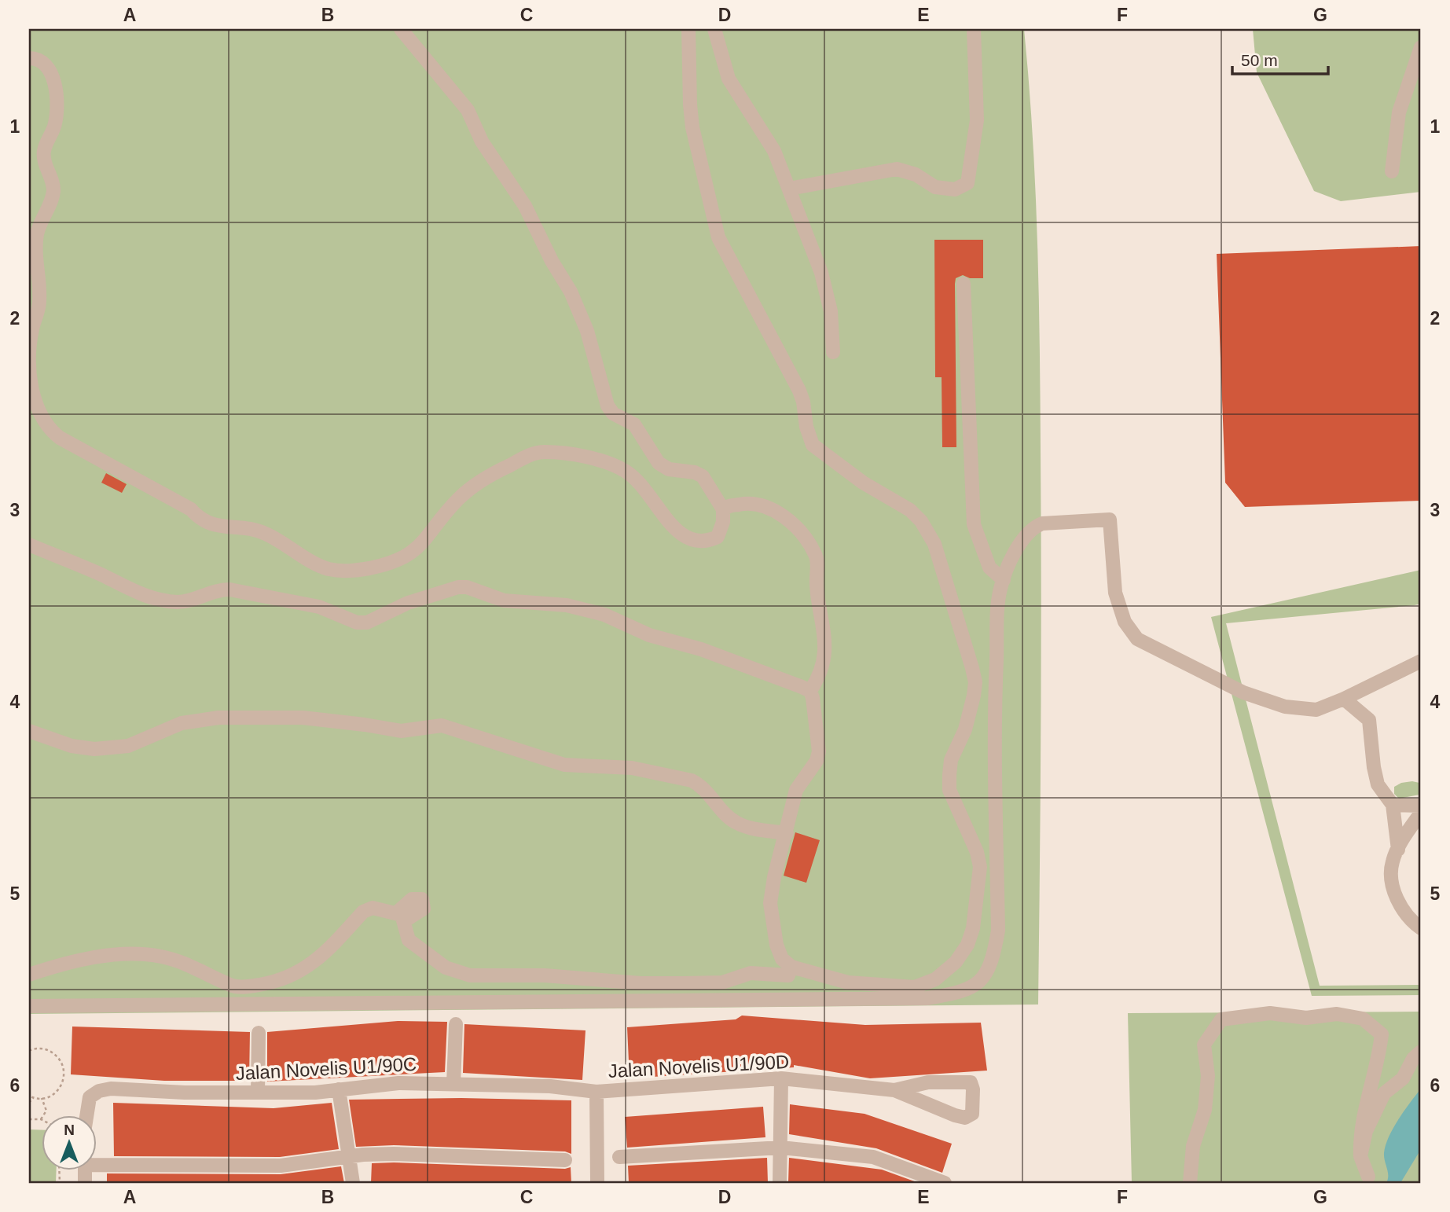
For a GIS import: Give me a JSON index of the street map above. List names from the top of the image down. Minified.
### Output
{"streets":{"street":["Jalan Novelis U1/90D","Jalan Novelis U1/90C"]},"crossings":[["Jalan Novelis U1/90D","Jalan Novelis U1/90C"]],"scale_bar":"50 m","north":"top","grid":{"columns":["A","B","C","D","E","F","G"],"rows":["1","2","3","4","5","6"]}}
